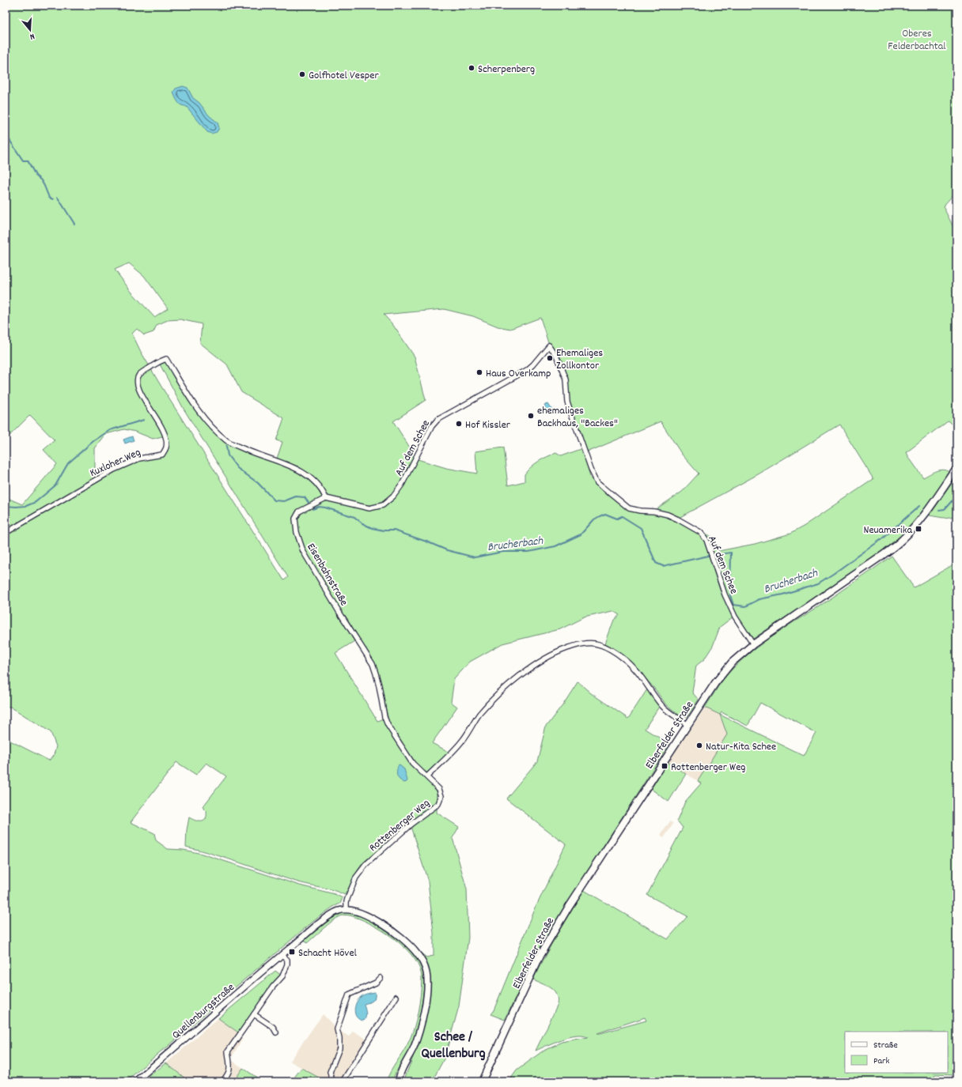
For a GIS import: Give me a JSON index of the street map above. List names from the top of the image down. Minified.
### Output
{"streets":{"main road":["Elberfelder Straße"],"street":["Auf dem Schee","Kuxloher Weg","Eisenbahnstraße","Rottenberger Weg","Quellenburgstraße"]},"crossings":[["Auf dem Schee","Kuxloher Weg"],["Auf dem Schee","Eisenbahnstraße"],["Auf dem Schee","Elberfelder Straße"],["Kuxloher Weg","Eisenbahnstraße"],["Eisenbahnstraße","Rottenberger Weg"],["Rottenberger Weg","Quellenburgstraße"]],"districts":["Schee / Quellenburg"],"water":["Brucherbach"],"parks":["Oberes Felderbachtal"],"places":{"other":["Scherpenberg","Golfhotel Vesper","Ehemaliges Zollkontor","Haus Overkamp","ehemaliges Backhaus, \"Backes\"","Hof Kissler","Natur-Kita Schee"],"transit":["Neuamerika","Rottenberger Weg","Schacht Hövel"]},"legend":["Straße","Park"],"north":"bottom"}
